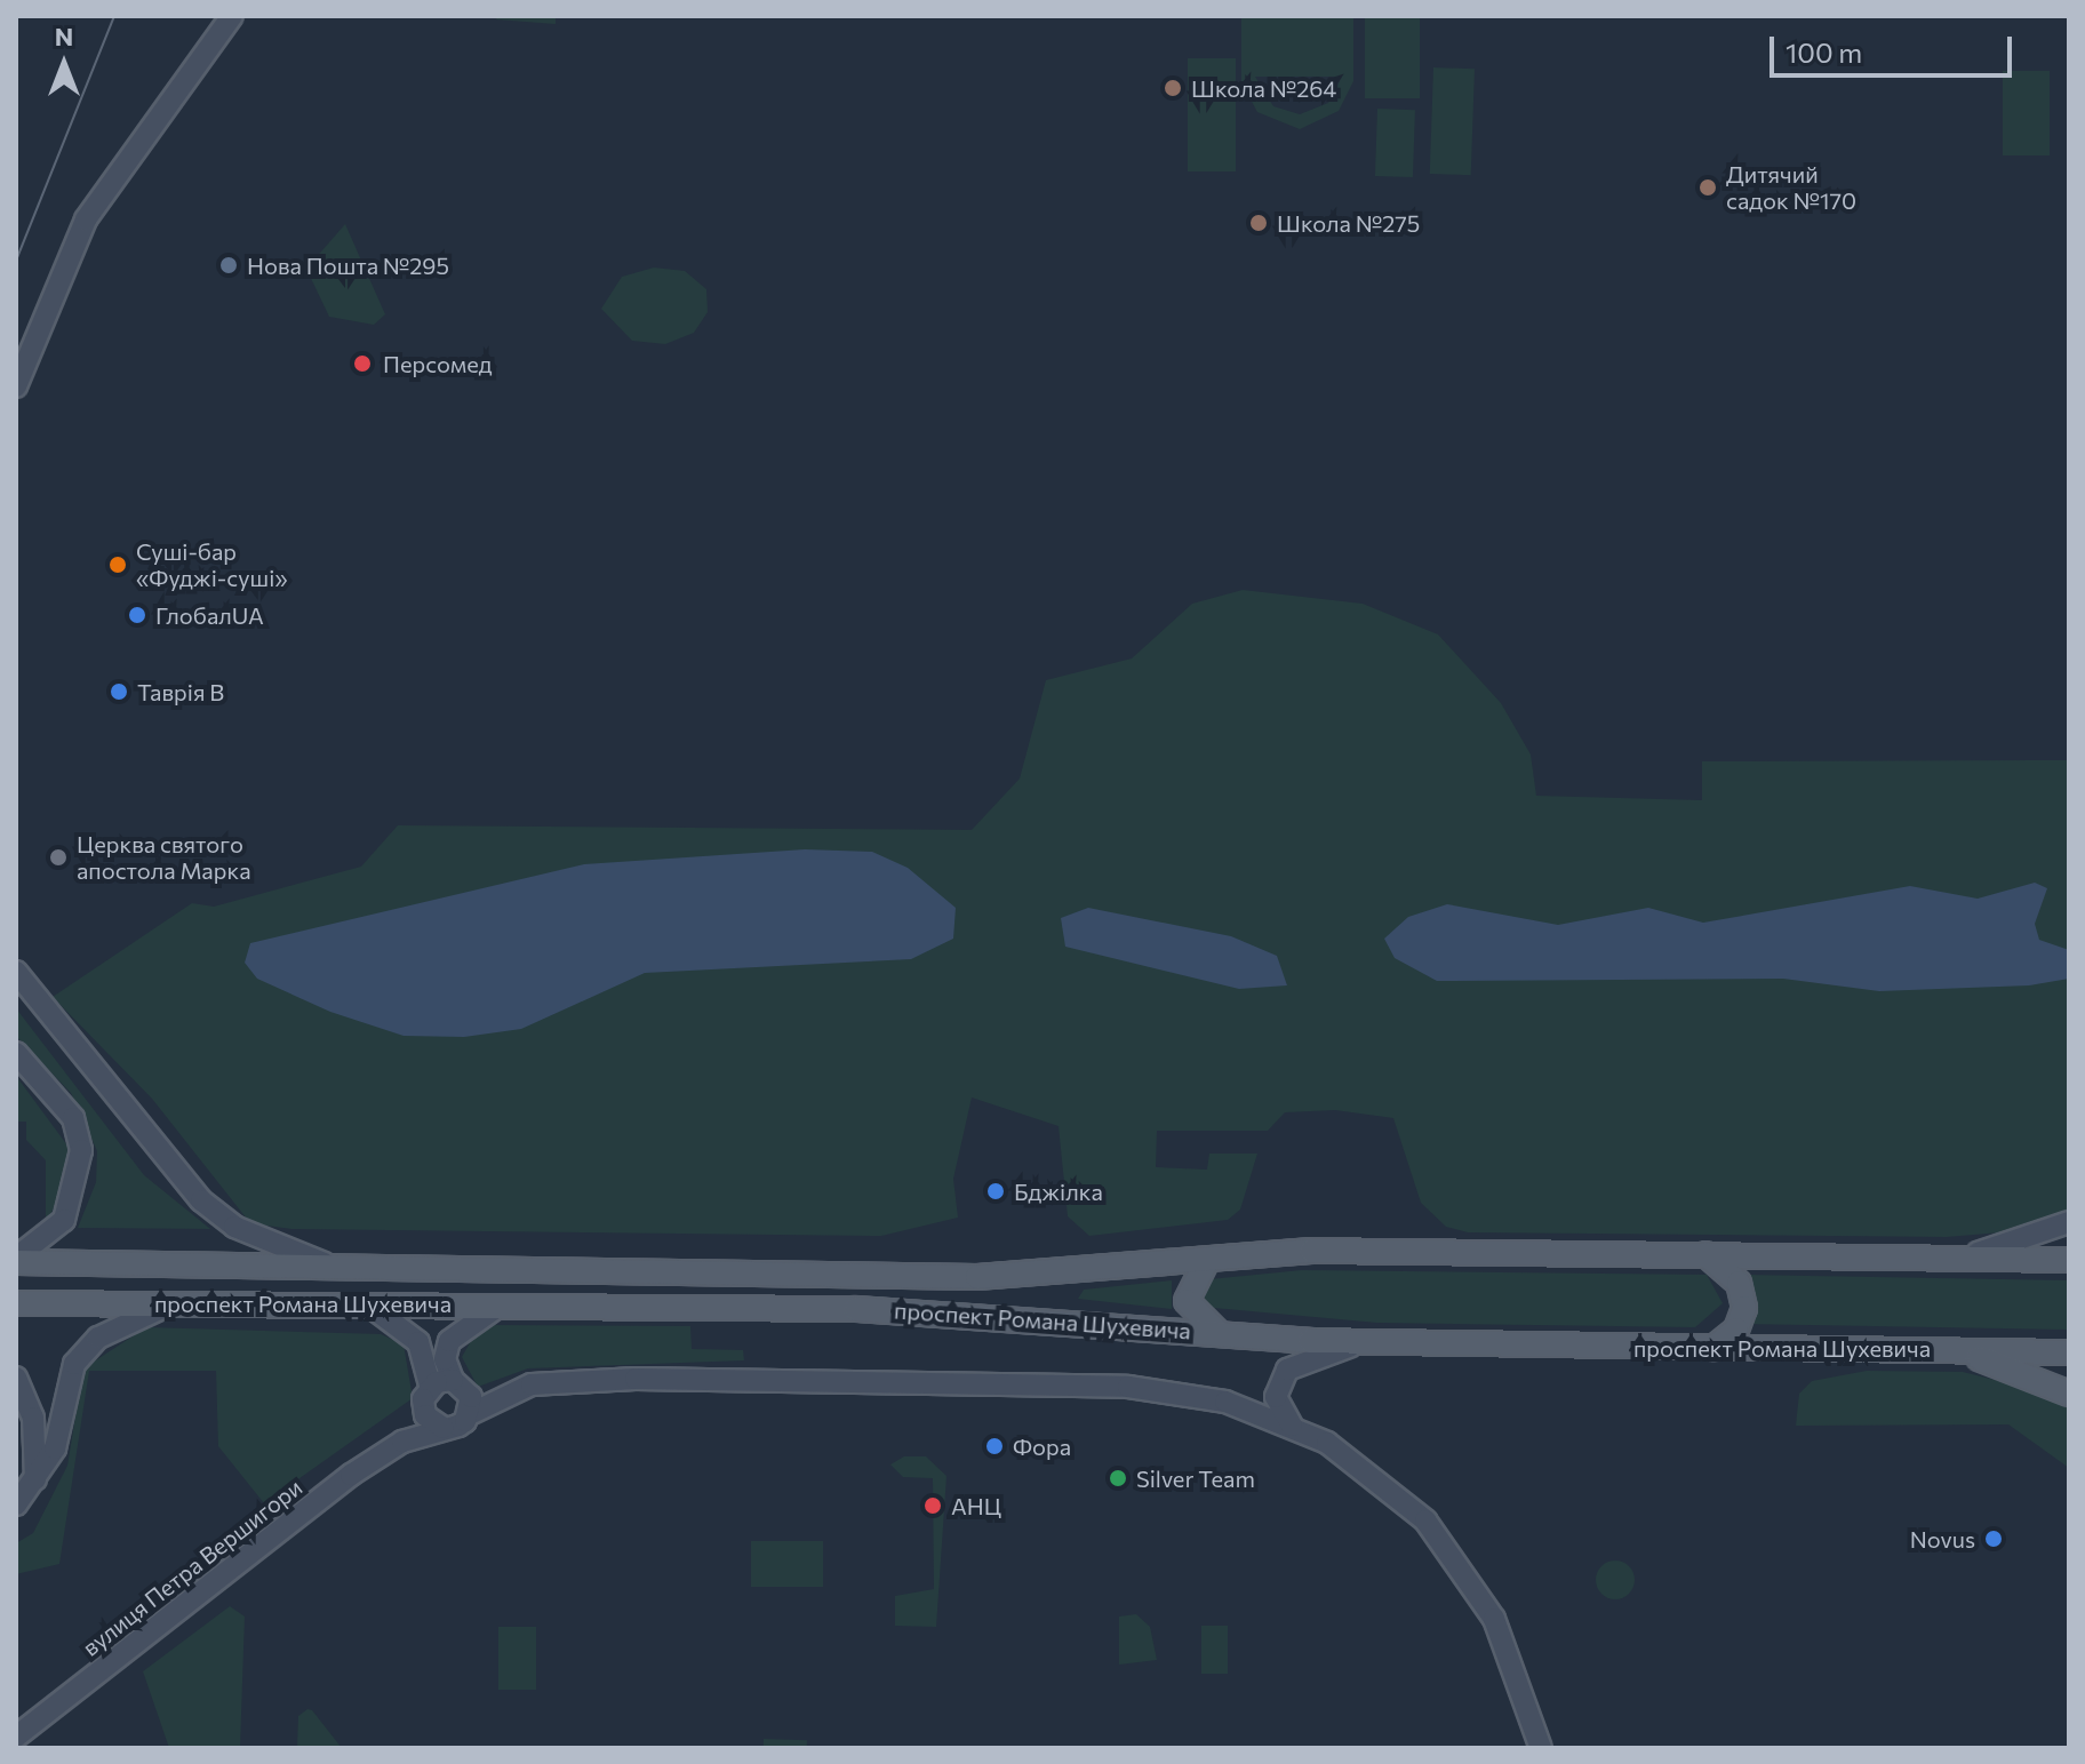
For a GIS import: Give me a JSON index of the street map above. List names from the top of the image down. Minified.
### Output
{"streets":{"main road":["проспект Романа Шухевича"],"street":["вулиця Петра Вершигори"]},"places":["Школа №264","Дитячий садок №170","Школа №275","Нова Пошта №295","Персомед","Суші-бар «Фуджі-суші»","ГлобалUA","Таврія В","Церква святого апостола Марка","Бджілка","Фора","Silver Team","АНЦ","Novus"],"scale_bar":"100 m","north":"top"}
